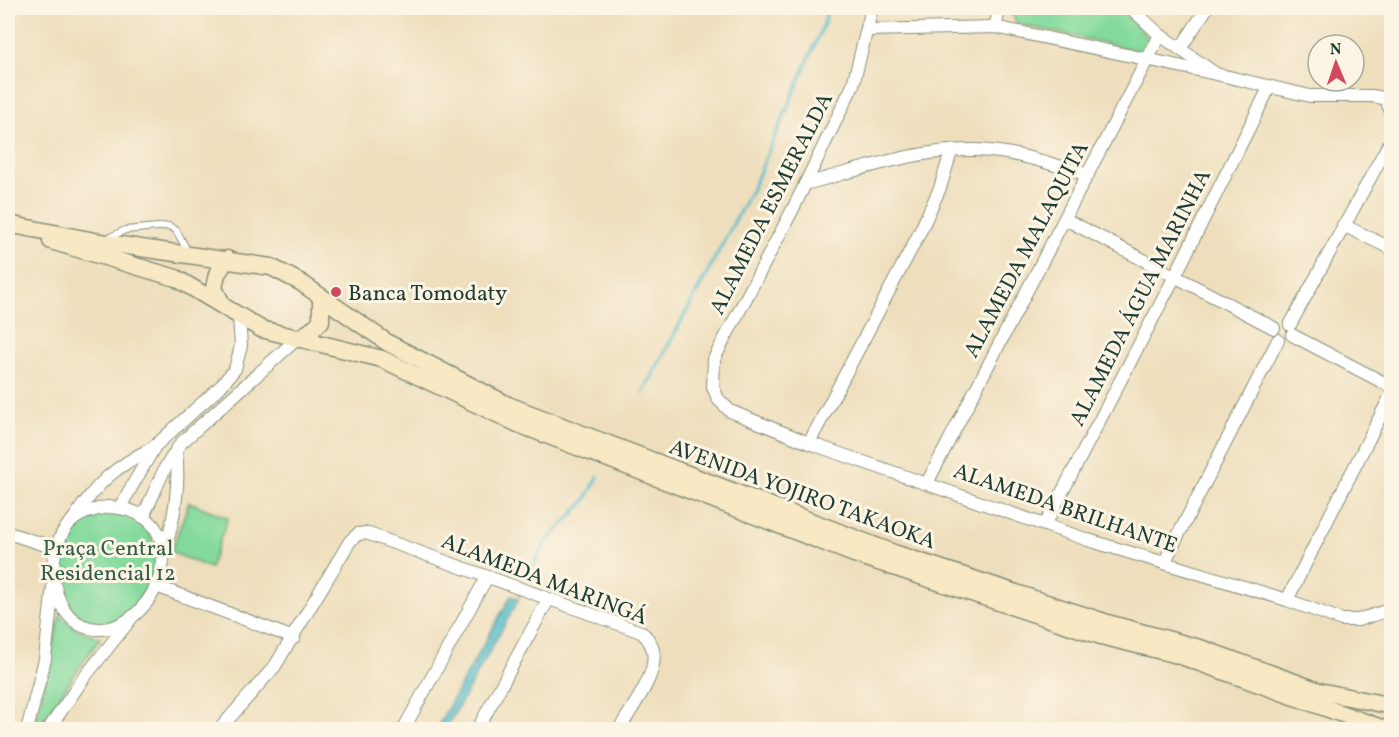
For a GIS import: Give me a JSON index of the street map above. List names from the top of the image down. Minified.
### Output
{"streets":{"main road":["AVENIDA YOJIRO TAKAOKA"],"street":["ALAMEDA ESMERALDA","ALAMEDA MALAQUITA","ALAMEDA ÁGUA MARINHA","ALAMEDA BRILHANTE","ALAMEDA MARINGÁ"]},"crossings":[["ALAMEDA ESMERALDA","ALAMEDA BRILHANTE"],["ALAMEDA MALAQUITA","ALAMEDA BRILHANTE"],["ALAMEDA ÁGUA MARINHA","ALAMEDA BRILHANTE"]],"parks":["Praça Central Residencial 12"],"places":["Banca Tomodaty"],"north":"top"}
